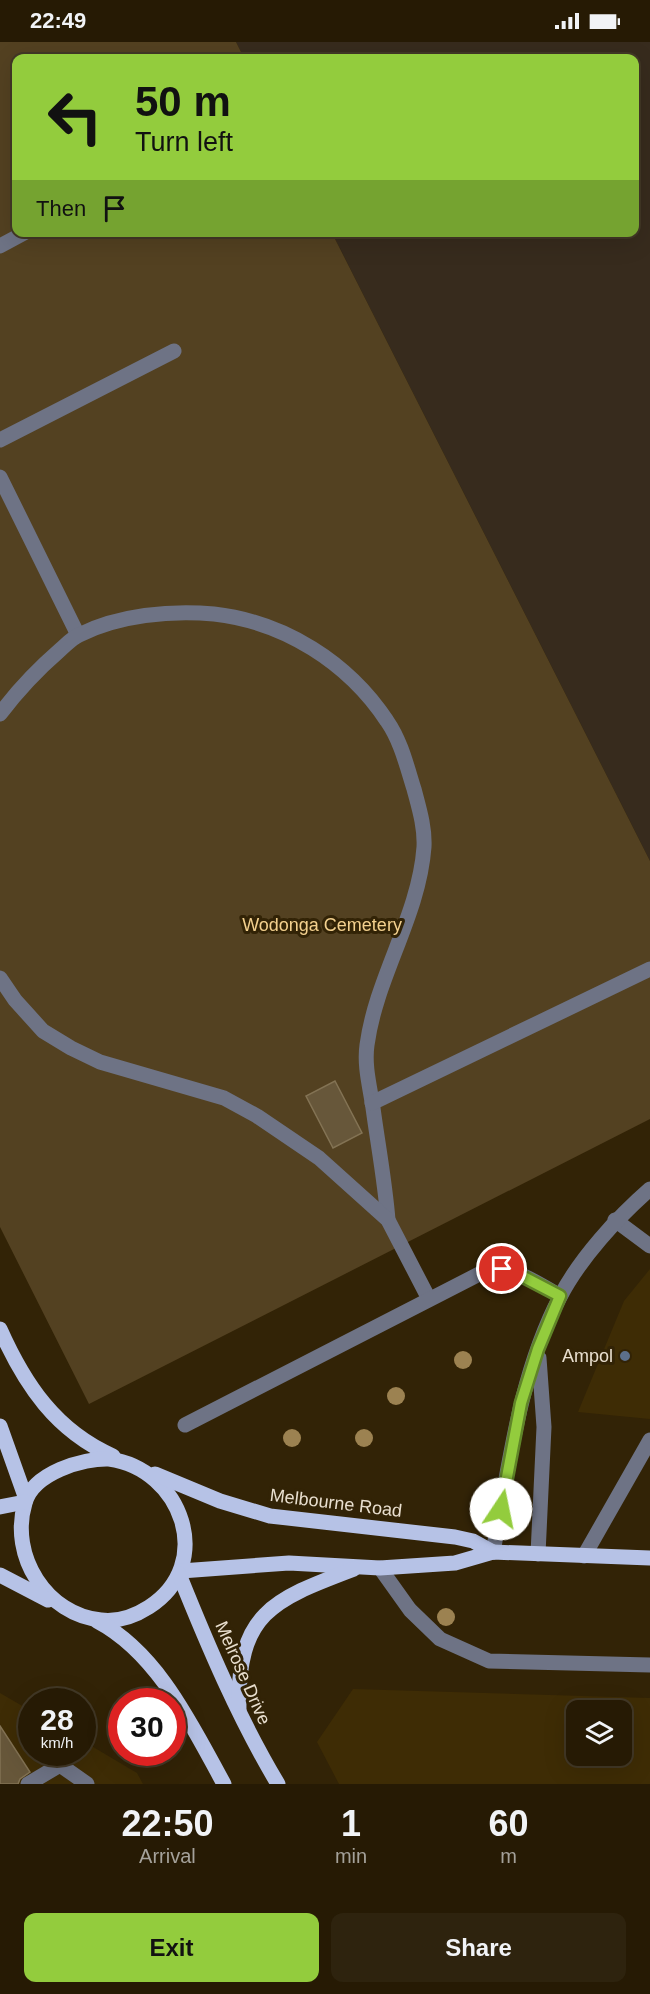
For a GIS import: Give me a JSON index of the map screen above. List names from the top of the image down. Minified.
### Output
{"streets":{"main road":["Melbourne Road","Melrose Drive"]},"crossings":[["Melbourne Road","Melrose Drive"]],"parks":["Wodonga Cemetery"],"places":["Ampol"],"page":{"status":"22:49","turn":["50 m","Turn left"],"then":"Then","speed":"28 km/h","limit":"30","eta":["22:50","Arrival","1","min","60","m"],"buttons":["Exit","Share"]}}
